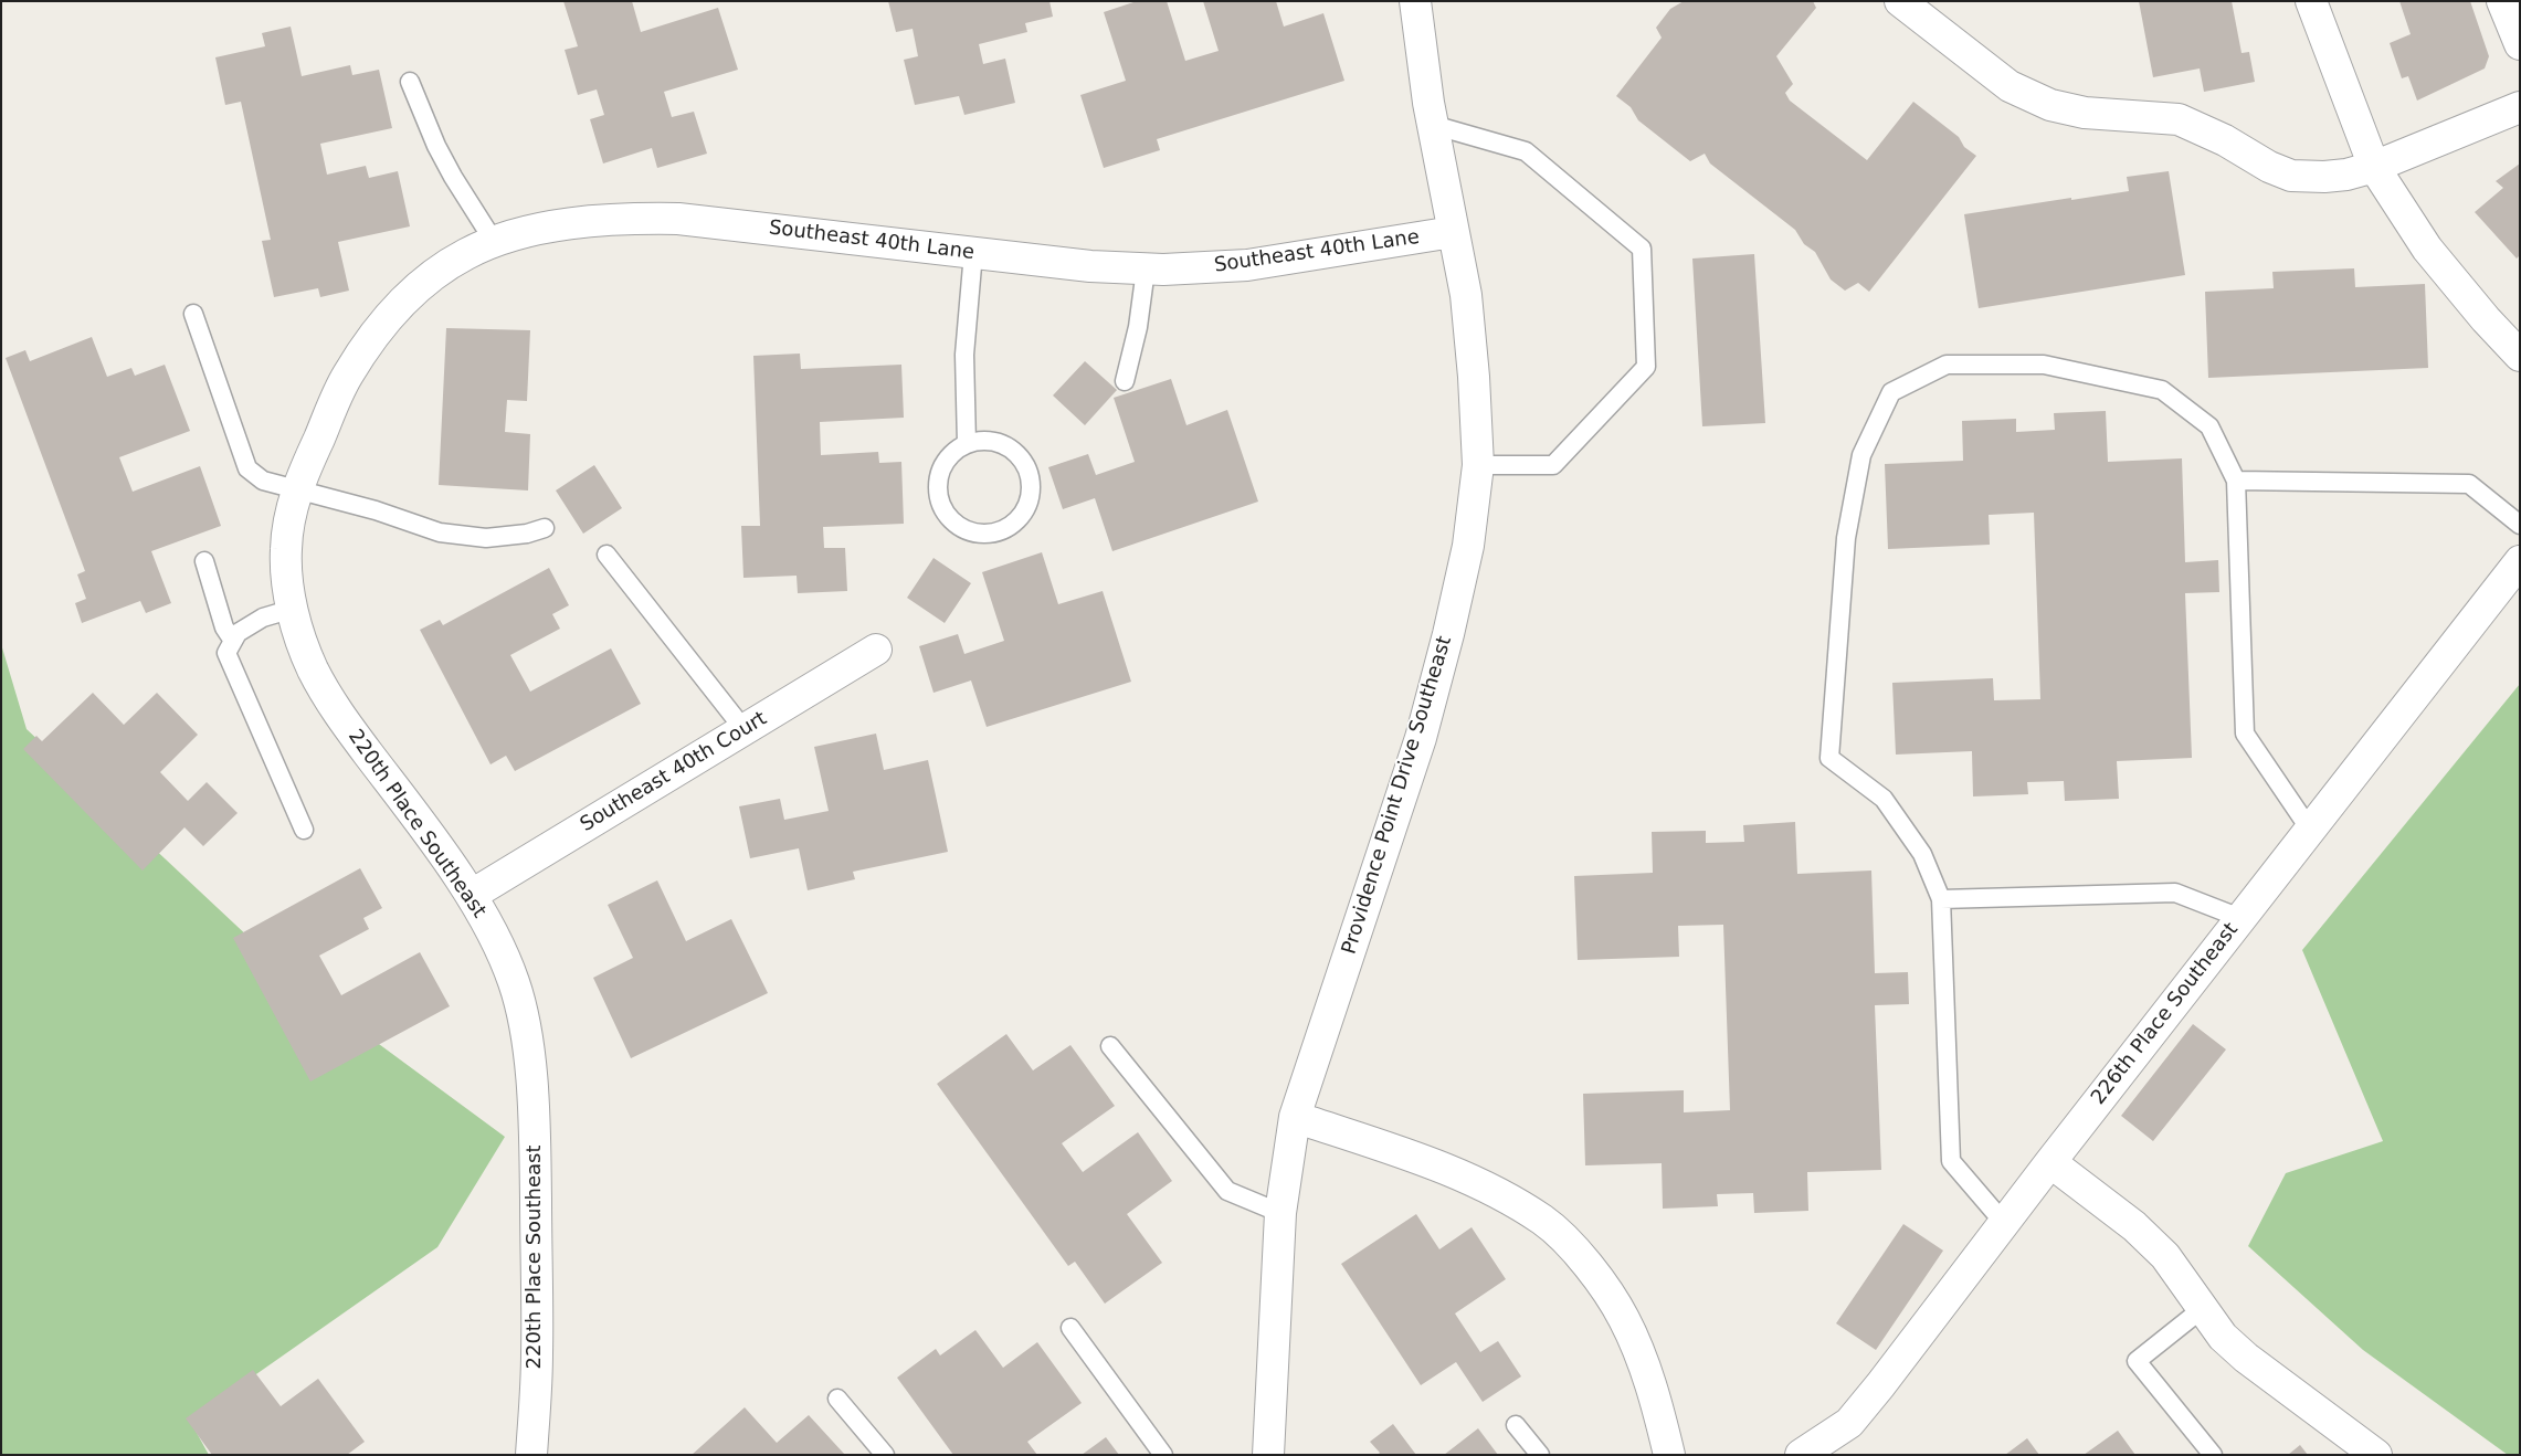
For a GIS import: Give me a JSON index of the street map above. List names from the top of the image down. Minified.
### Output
{"streets":{"street":["Southeast 40th Lane","Southeast 40th Court","Providence Point Drive Southeast","220th Place Southeast","226th Place Southeast"]},"crossings":[["Southeast 40th Lane","Providence Point Drive Southeast"],["Southeast 40th Lane","220th Place Southeast"],["Southeast 40th Court","220th Place Southeast"]]}
